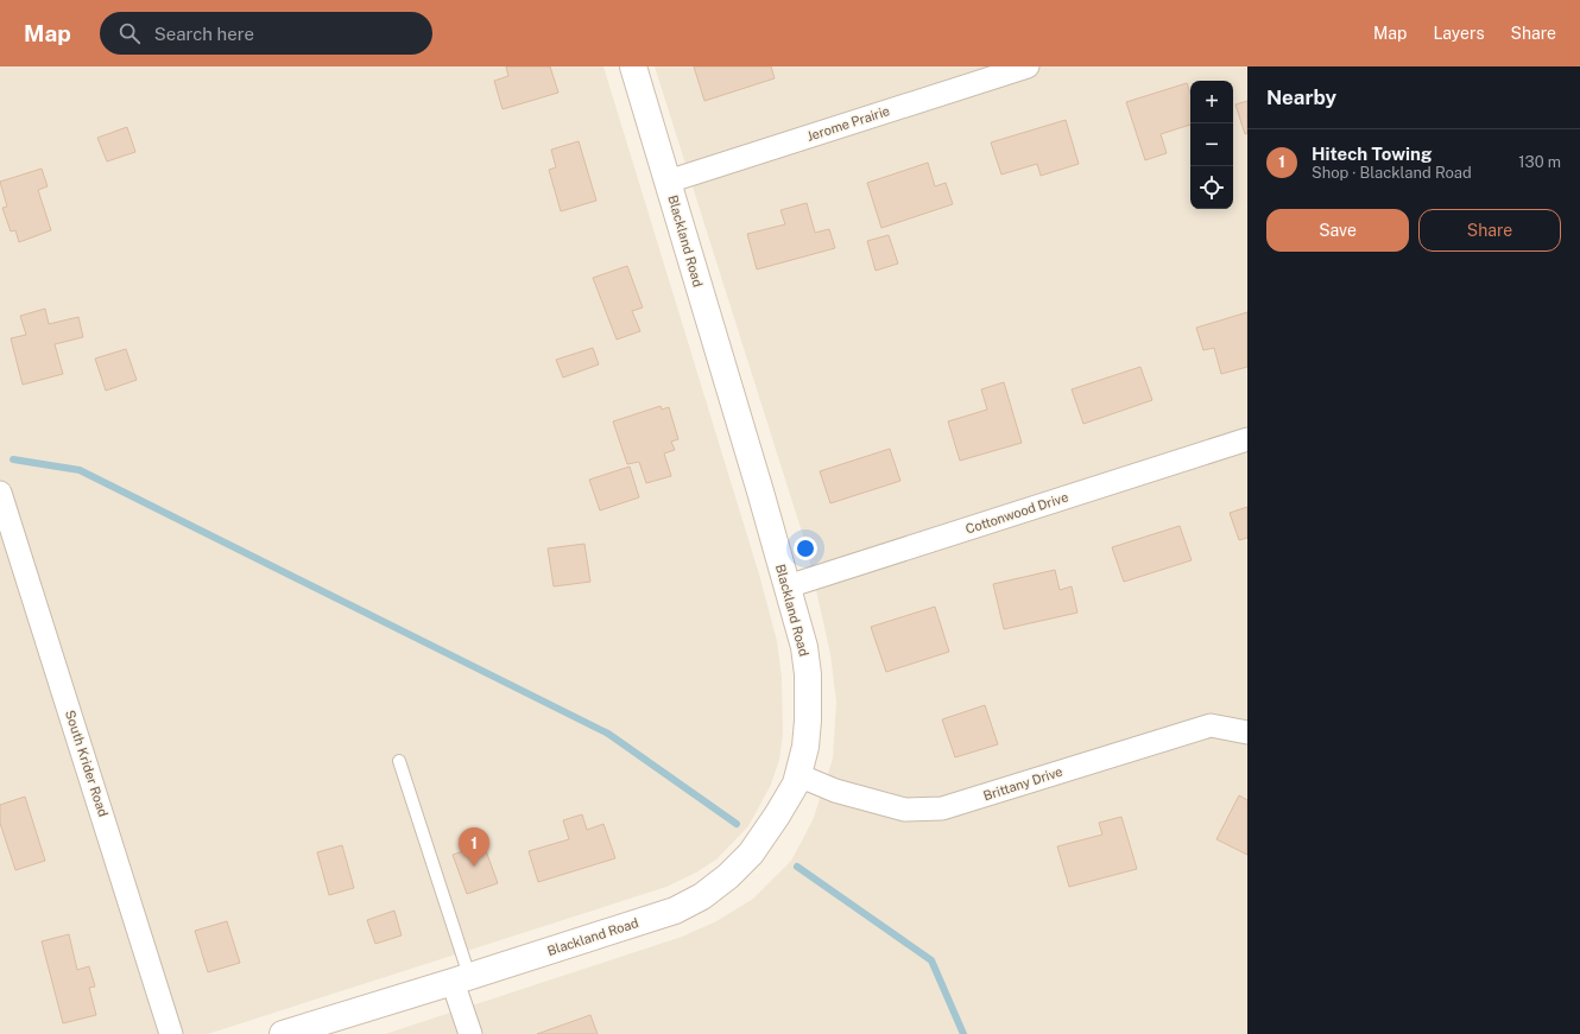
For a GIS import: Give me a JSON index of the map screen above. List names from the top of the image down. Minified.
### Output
{"streets":{"street":["Jerome Prairie","Blackland Road","Cottonwood Drive","South Krider Road","Brittany Drive"]},"crossings":[["Jerome Prairie","Blackland Road"],["Blackland Road","Cottonwood Drive"],["Blackland Road","Brittany Drive"]],"page":{"header":"Map","search":"Search here","nav":["Map","Layers","Share"],"heading":"Nearby","map_buttons":["+","−"],"list":[{"mark":"1","name":"Hitech Towing","note":"Shop · Blackland Road","value":"130 m"}],"buttons":["Save","Share"],"pins":"1"}}
